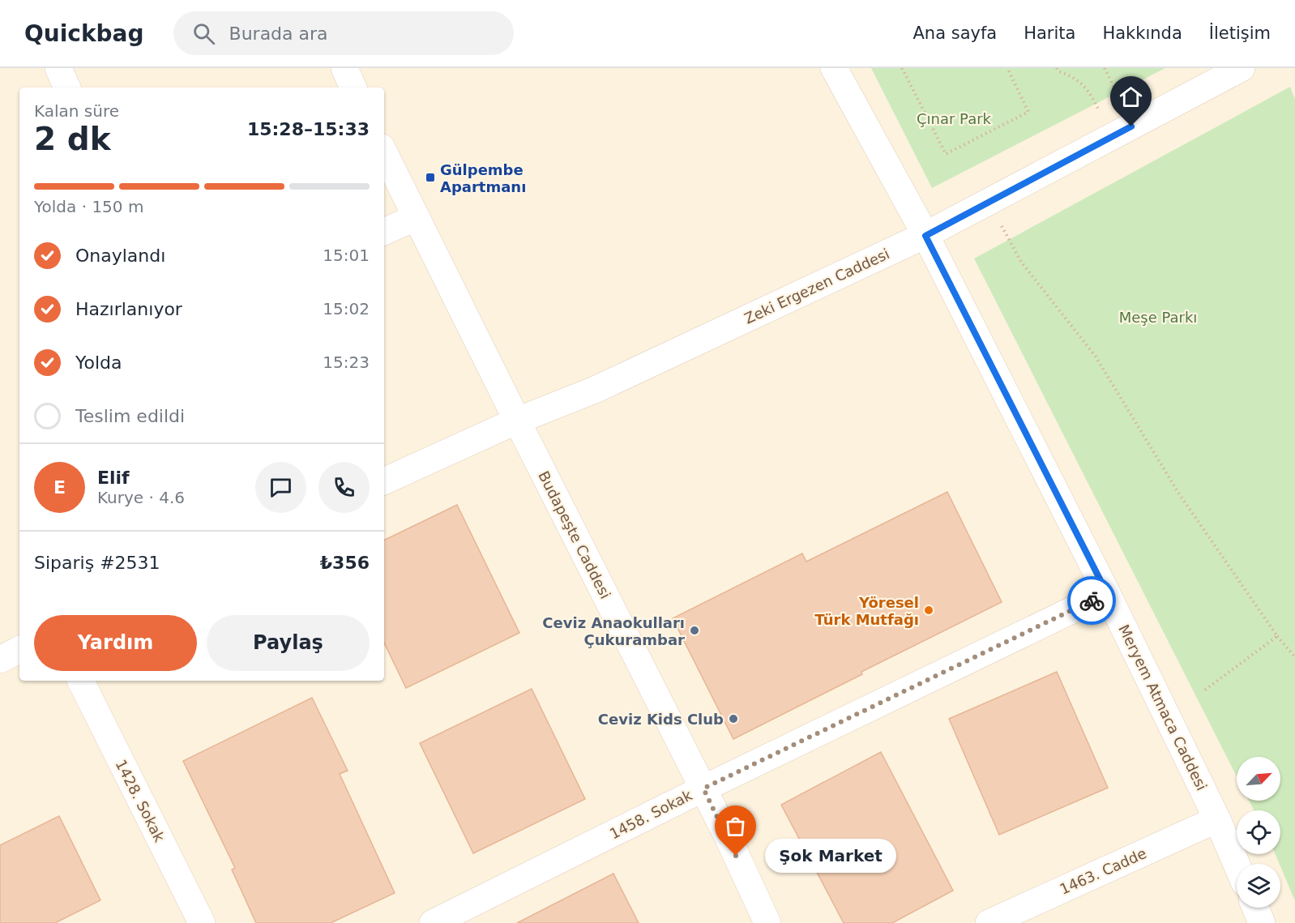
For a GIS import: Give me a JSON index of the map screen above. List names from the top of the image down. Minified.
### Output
{"streets":{"street":["Zeki Ergezen Caddesi","Budapeşte Caddesi","Meryem Atmaca Caddesi","1428. Sokak","1458. Sokak","1463. Cadde"]},"crossings":[["Zeki Ergezen Caddesi","Budapeşte Caddesi"],["Zeki Ergezen Caddesi","Meryem Atmaca Caddesi"],["Budapeşte Caddesi","1458. Sokak"],["Meryem Atmaca Caddesi","1458. Sokak"],["Meryem Atmaca Caddesi","1463. Cadde"]],"parks":["Çınar Park","Meşe Parkı"],"places":{"transit":["Gülpembe Apartmanı"],"other":["Yöresel Türk Mutfağı","Ceviz Anaokulları Çukurambar","Ceviz Kids Club","Şok Market"]},"north":"top right","page":{"header":"Quickbag","search":"Burada ara","nav":["Ana sayfa","Harita","Hakkında","İletişim"],"heading":["2 dk","Kalan süre","15:28–15:33"],"panel":["Elif","Kurye · 4.6","Sipariş #2531","₺356"],"bar":"Yolda · 150 m","list":[["Onaylandı","15:01"],["Hazırlanıyor","15:02"],["Yolda","15:23"],"Teslim edildi"],"round":"E","buttons":["Yardım","Paylaş"],"bubble":"Şok Market"}}
